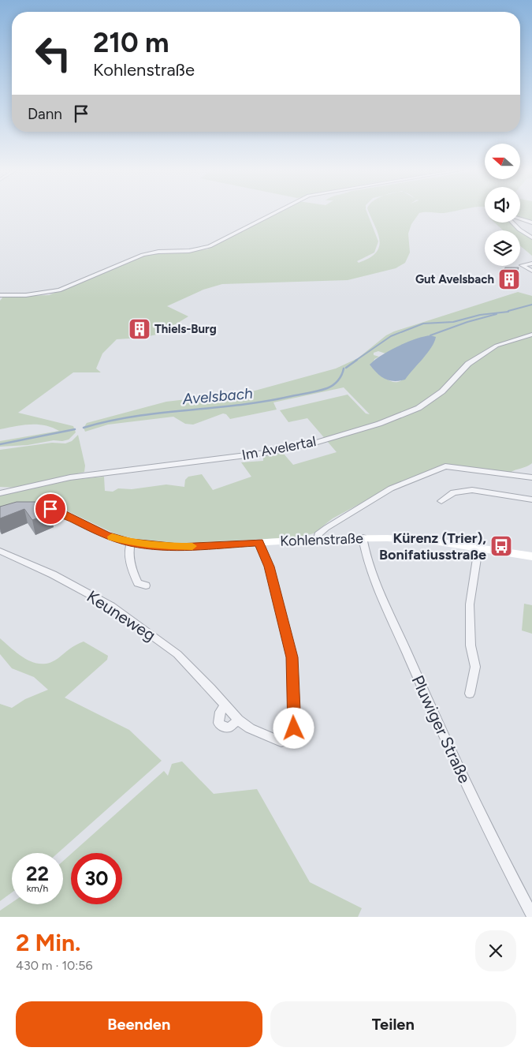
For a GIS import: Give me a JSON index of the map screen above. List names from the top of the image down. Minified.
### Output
{"streets":{"main road":["Kohlenstraße"],"street":["Im Avelertal","Keuneweg","Pluwiger Straße"]},"crossings":[["Kohlenstraße","Pluwiger Straße"]],"water":["Avelsbach"],"places":{"building":["Gut Avelsbach","Thiels-Burg"],"bus stop":["Kürenz (Trier), Bonifatiusstraße"]},"north":"left","page":{"turn":["210 m","Kohlenstraße"],"then":"Dann","speed":"22 km/h","limit":"30","heading":["2 Min.","430 m · 10:56"],"buttons":["Beenden","Teilen"]}}
